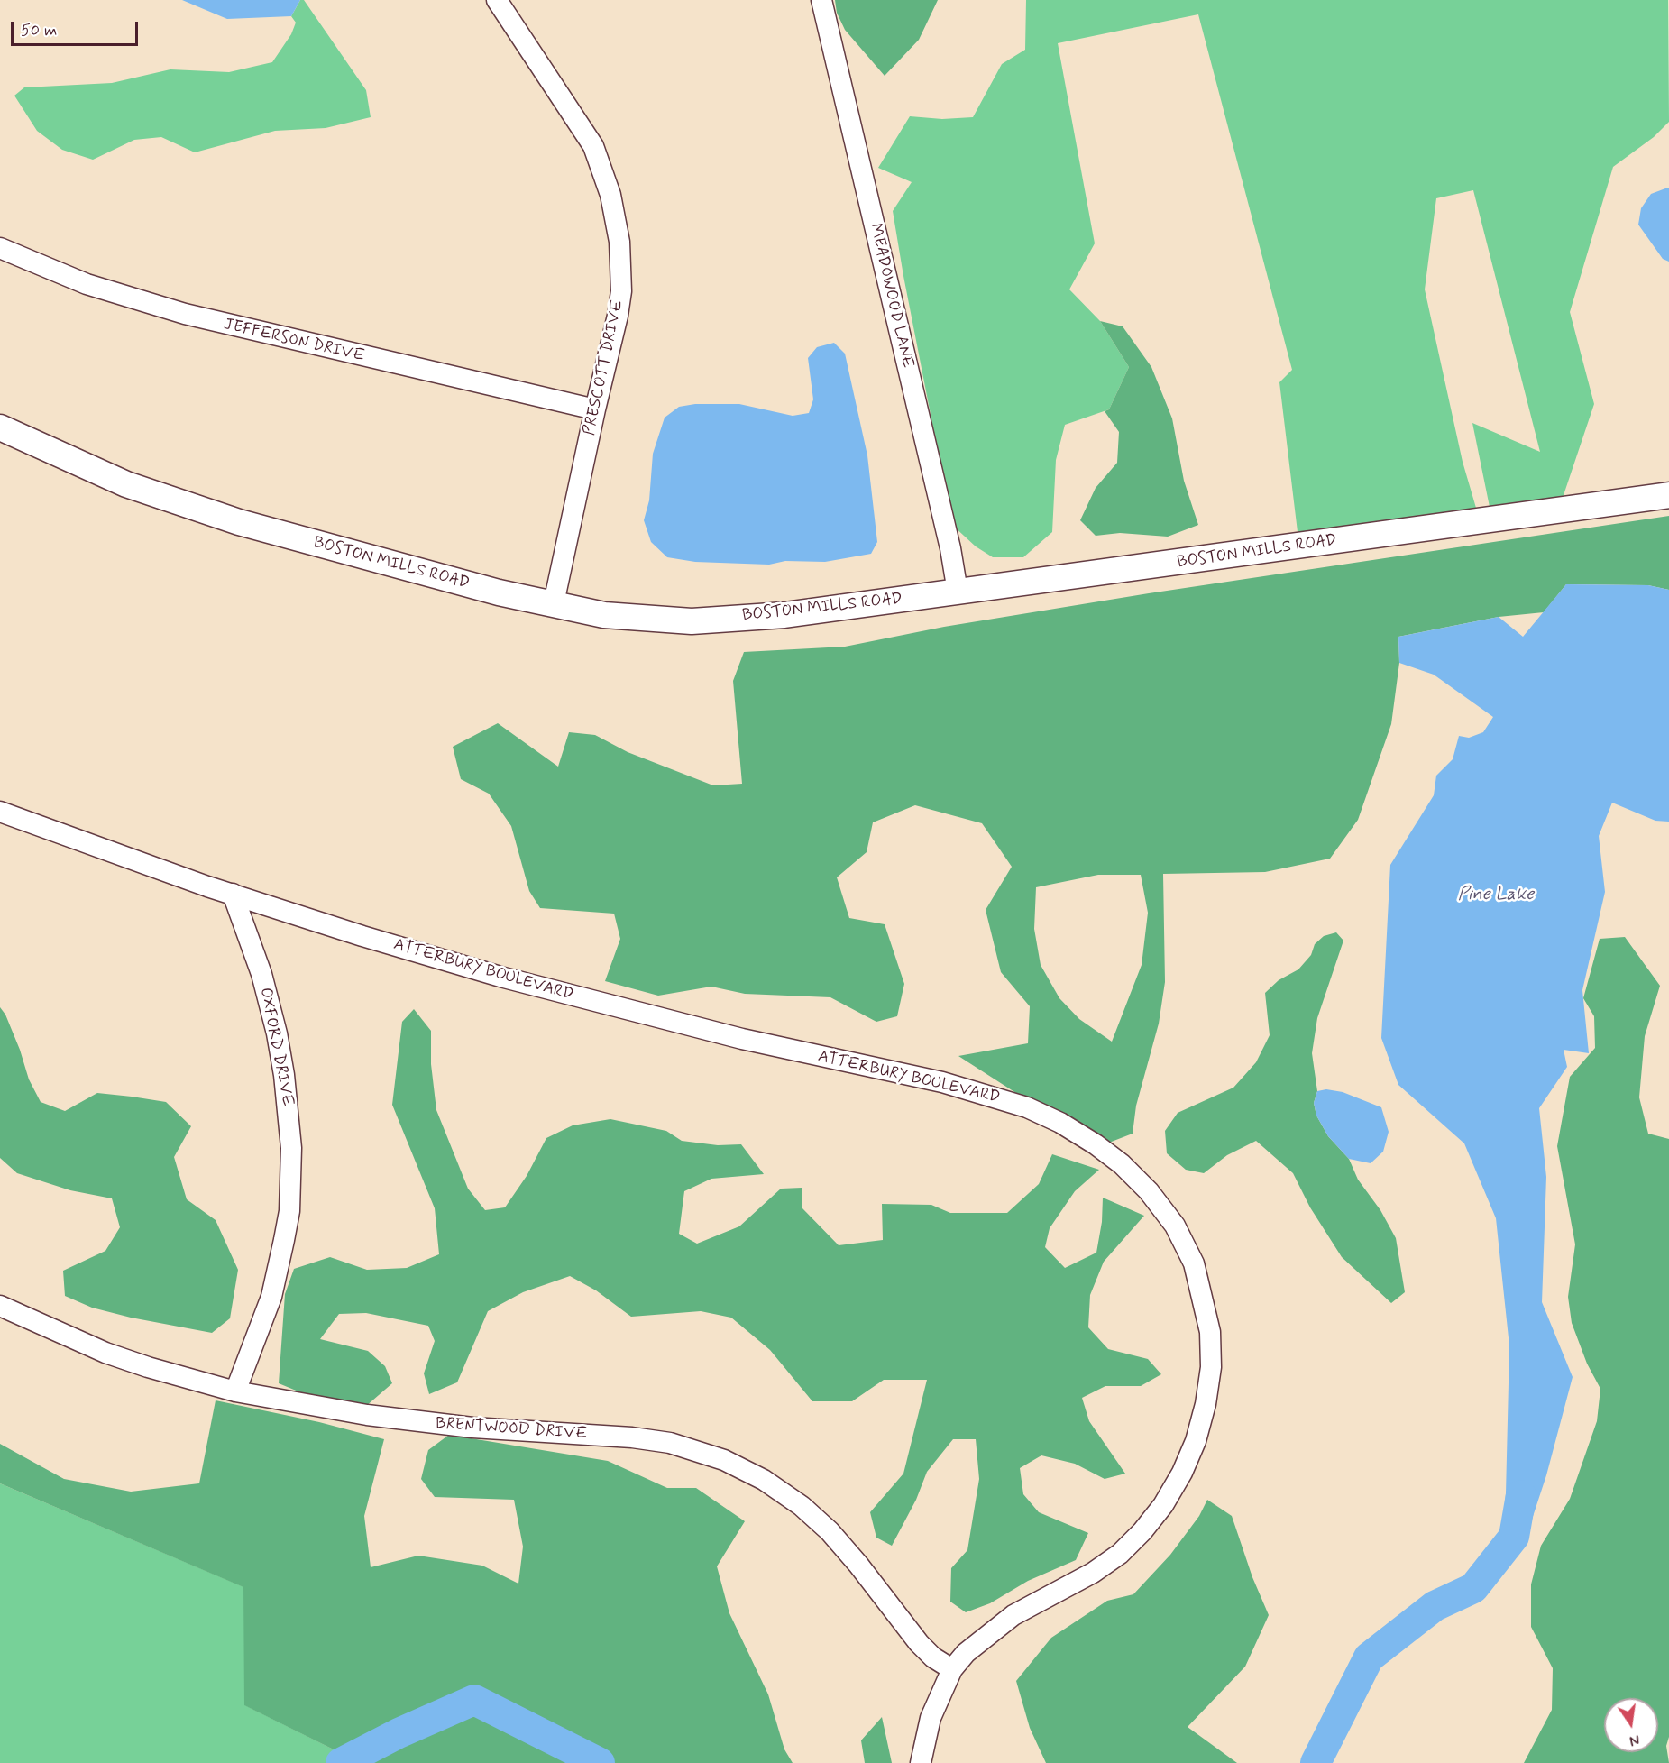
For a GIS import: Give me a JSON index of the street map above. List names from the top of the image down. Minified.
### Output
{"streets":{"street":["MEADOWOOD LANE","JEFFERSON DRIVE","PRESCOTT DRIVE","BOSTON MILLS ROAD","ATTERBURY BOULEVARD","OXFORD DRIVE","BRENTWOOD DRIVE"]},"crossings":[["MEADOWOOD LANE","BOSTON MILLS ROAD"],["JEFFERSON DRIVE","PRESCOTT DRIVE"],["PRESCOTT DRIVE","BOSTON MILLS ROAD"],["ATTERBURY BOULEVARD","OXFORD DRIVE"],["ATTERBURY BOULEVARD","BRENTWOOD DRIVE"],["OXFORD DRIVE","BRENTWOOD DRIVE"]],"water":["Pine Lake"],"scale_bar":"50 m","north":"bottom"}
